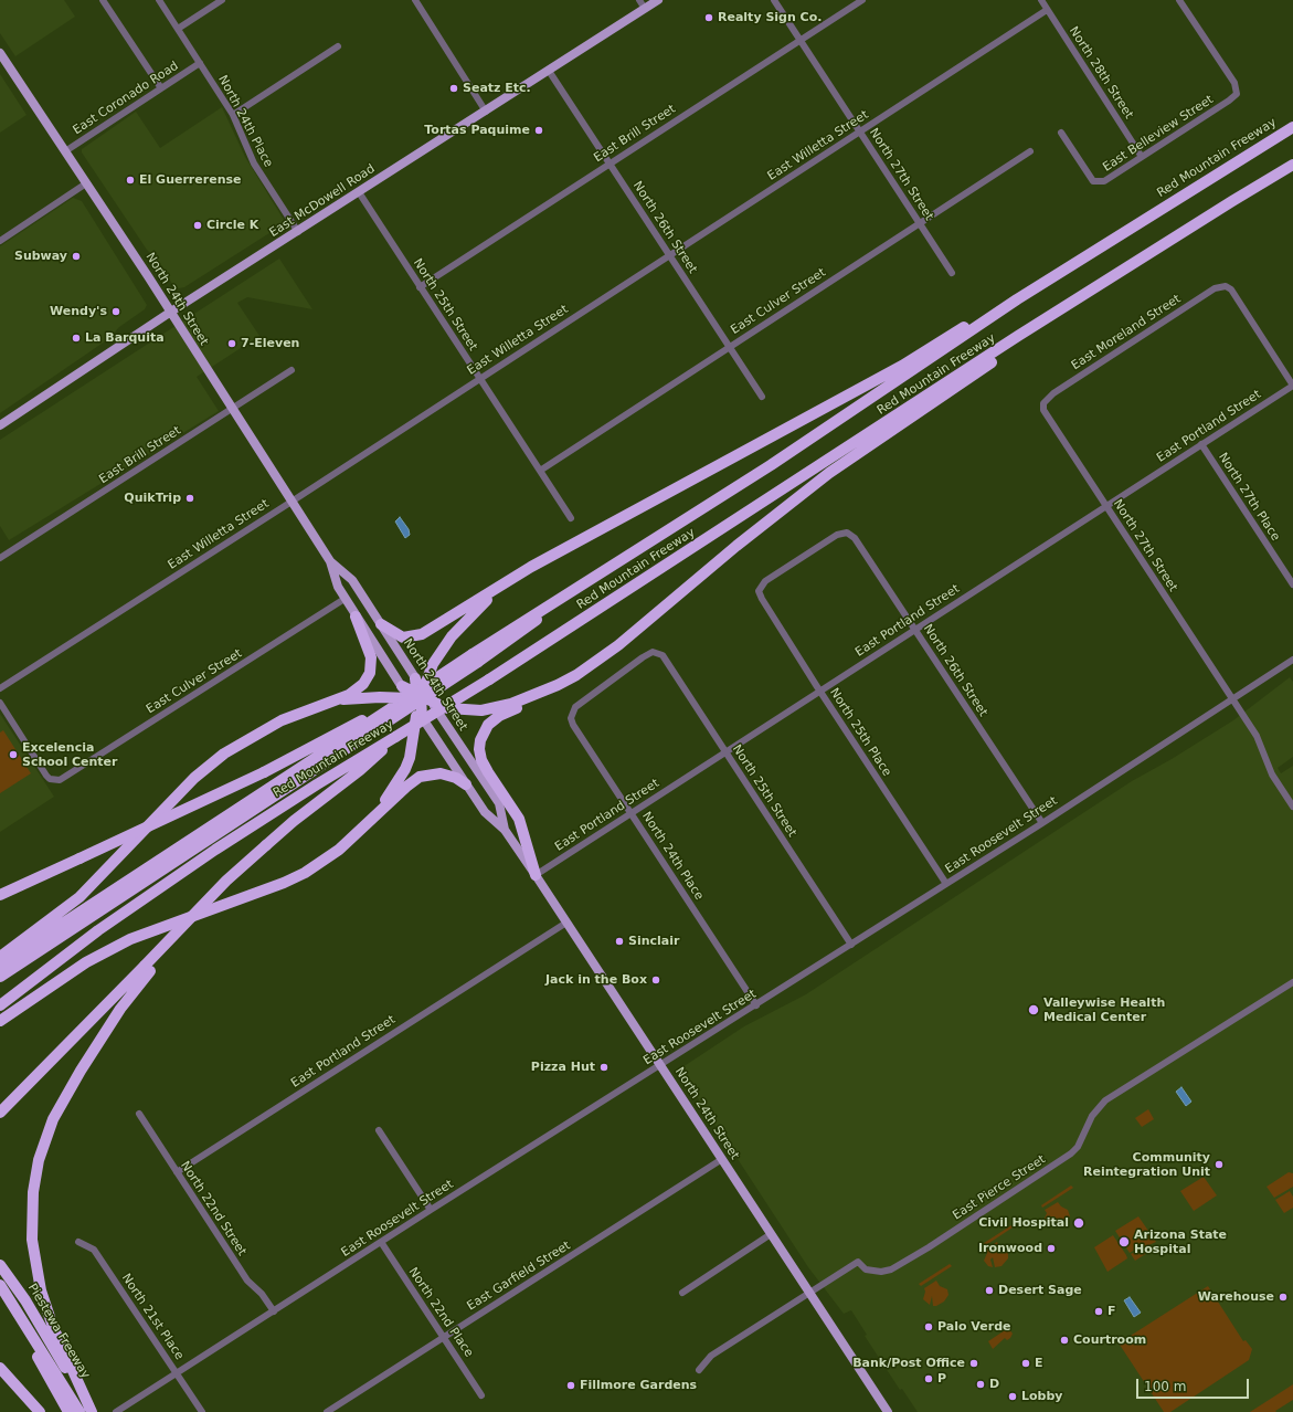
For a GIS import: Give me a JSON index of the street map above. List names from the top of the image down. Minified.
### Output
{"streets":{"highway":["Red Mountain Freeway","Piestewa Freeway"],"main road":["East McDowell Road","North 24th Street"],"street":["North 28th Street","East Coronado Road","North 24th Place","East Brill Street","East Belleview Street","East Willetta Street","North 27th Street","North 26th Street","East Culver Street","North 25th Street","East Moreland Street","East Portland Street","North 27th Place","North 25th Place","East Roosevelt Street","East Pierce Street","North 22nd Street","East Garfield Street","North 22nd Place","North 21st Place"]},"crossings":[["North 28th Street","East Belleview Street"],["North 28th Street","East Willetta Street"],["East Coronado Road","North 24th Place"],["East Coronado Road","North 24th Street"],["North 24th Place","East McDowell Road"],["North 24th Place","North 25th Street"],["North 24th Place","East Portland Street"],["North 24th Place","East Roosevelt Street"],["East Brill Street","North 27th Street"],["East Brill Street","North 26th Street"],["East Brill Street","North 24th Street"],["East Brill Street","North 25th Street"],["East Willetta Street","North 27th Street"],["East Willetta Street","North 26th Street"],["East Willetta Street","North 24th Street"],["East Willetta Street","North 25th Street"],["Red Mountain Freeway","North 24th Street"],["North 27th Street","East Culver Street"],["North 27th Street","East Moreland Street"],["North 27th Street","East Portland Street"],["North 27th Street","East Roosevelt Street"],["East McDowell Road","North 26th Street"],["East McDowell Road","North 24th Street"],["East McDowell Road","North 25th Street"],["North 26th Street","East Culver Street"],["North 26th Street","East Portland Street"],["North 26th Street","North 25th Place"],["North 26th Street","East Roosevelt Street"],["North 24th Street","East Culver Street"],["North 24th Street","East Portland Street"],["North 24th Street","East Roosevelt Street"],["North 24th Street","East Pierce Street"],["North 24th Street","East Garfield Street"],["East Culver Street","North 25th Street"],["North 25th Street","East Portland Street"],["North 25th Street","East Roosevelt Street"],["East Moreland Street","East Portland Street"],["East Portland Street","North 27th Place"],["East Portland Street","North 25th Place"],["East Portland Street","North 22nd Street"],["North 25th Place","East Roosevelt Street"],["East Roosevelt Street","North 22nd Street"],["East Roosevelt Street","North 22nd Place"],["East Roosevelt Street","North 21st Place"],["East Garfield Street","North 22nd Place"]],"places":["Realty Sign Co.","Seatz Etc.","Tortas Paquime","El Guerrerense","Circle K","Subway","Wendy's","La Barquita","7-Eleven","QuikTrip","Excelencia School Center","Sinclair","Jack in the Box","Valleywise Health Medical Center","Pizza Hut","Community Reintegration Unit","Civil Hospital","Arizona State Hospital","Ironwood","Desert Sage","Warehouse","F","Palo Verde","Courtroom","Bank/Post Office","E","P","D","Fillmore Gardens","Lobby"],"scale_bar":"100 m"}
